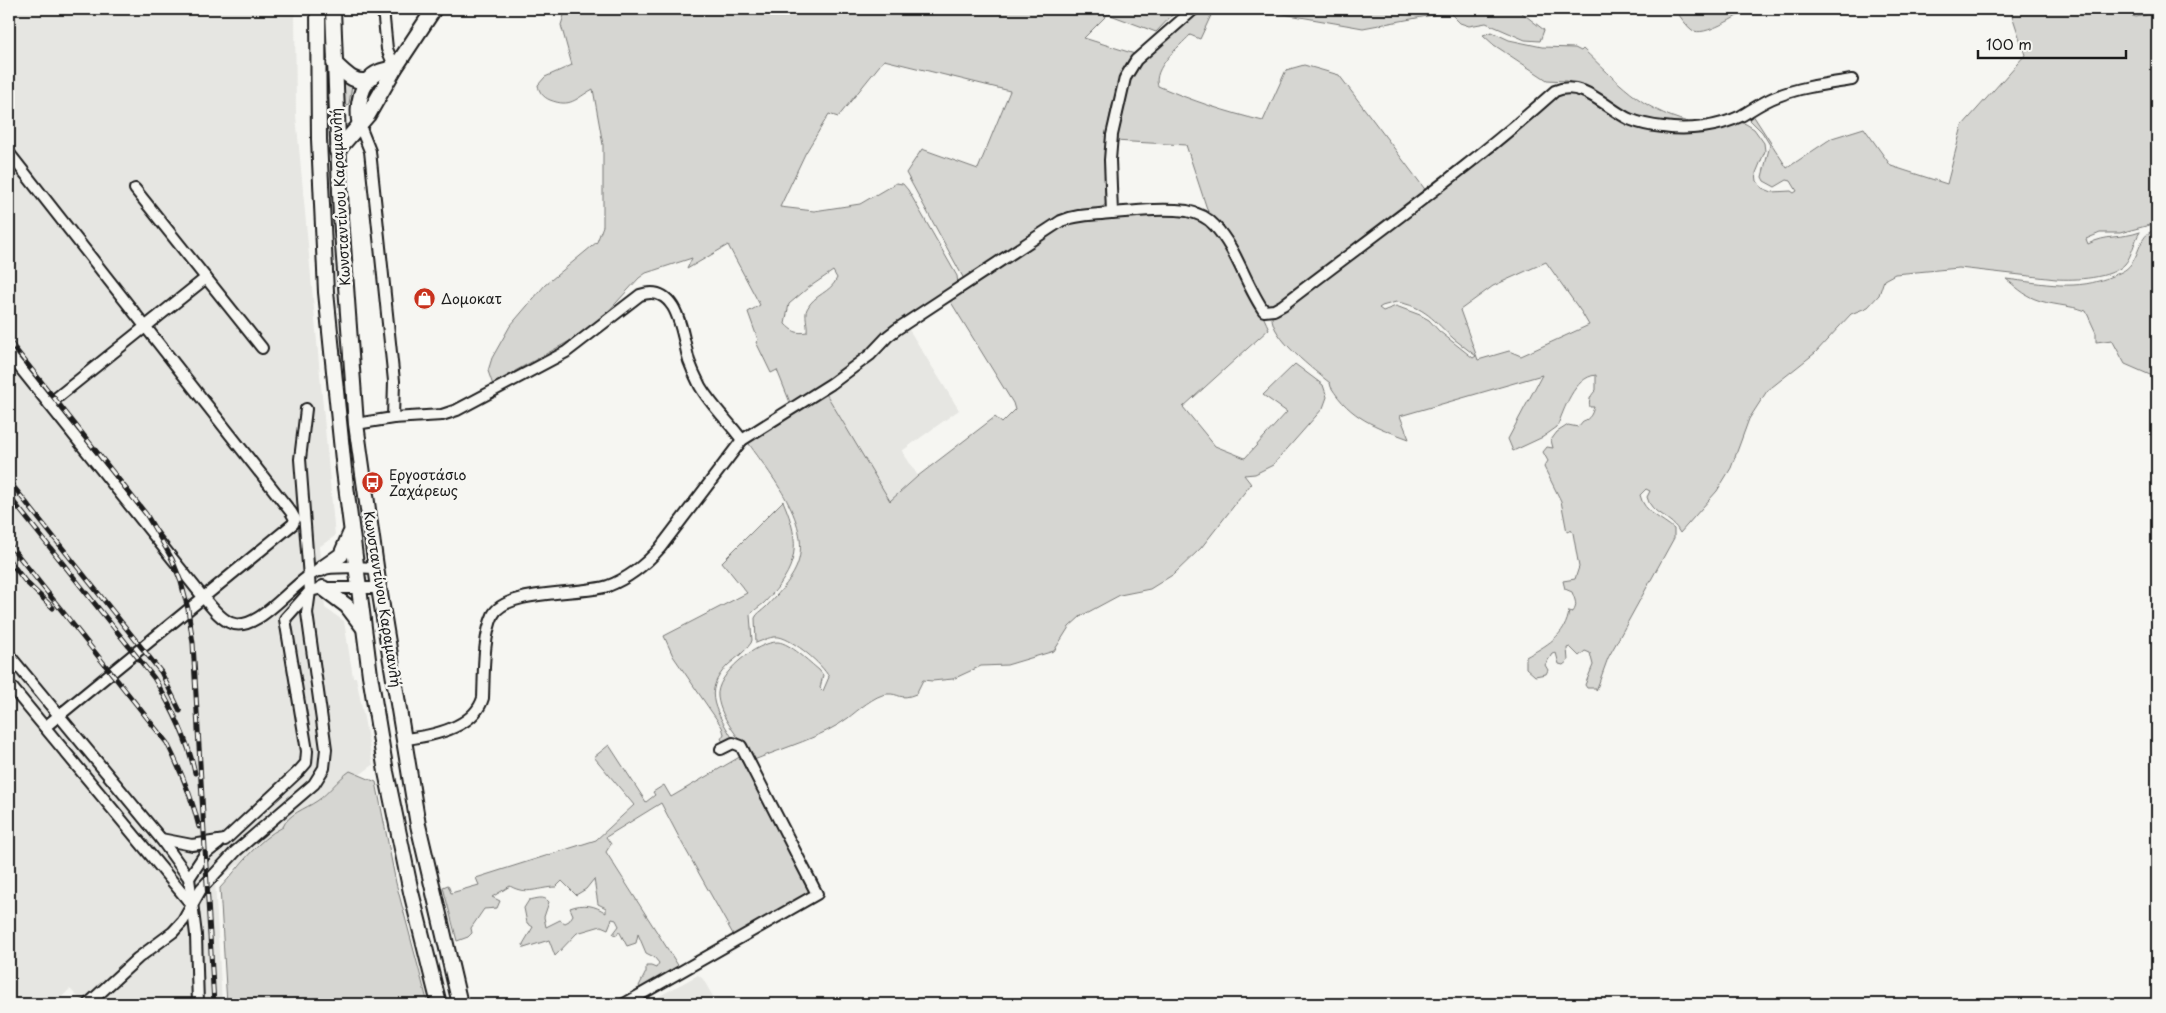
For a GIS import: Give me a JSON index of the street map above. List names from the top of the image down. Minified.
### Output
{"streets":{"main road":["Κωνσταντίνου Καραμανλή"]},"places":{"shop":["Δομοκατ"],"bus stop":["Εργοστάσιο Ζαχάρεως"]},"scale_bar":"100 m"}
